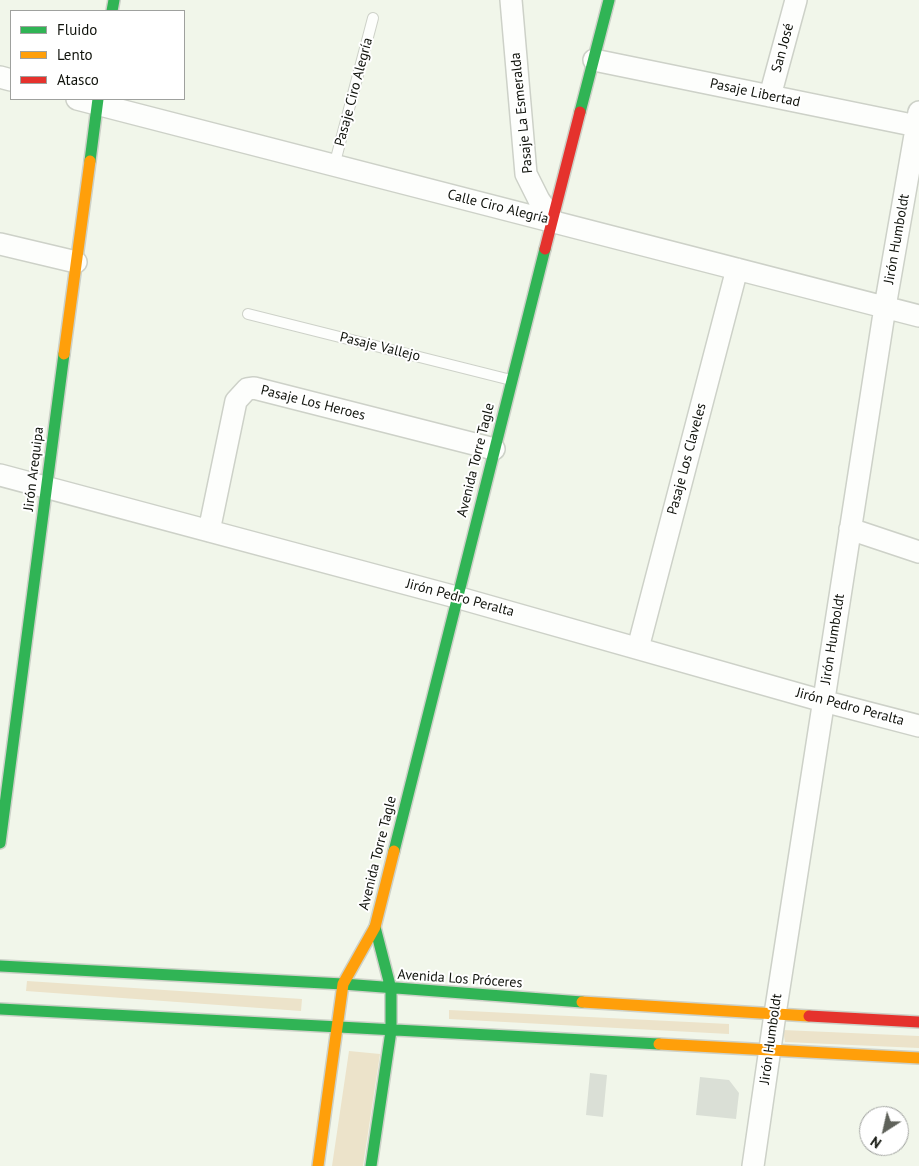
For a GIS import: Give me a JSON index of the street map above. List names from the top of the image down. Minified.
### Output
{"streets":{"street":["San José","Pasaje Libertad","Pasaje La Esmeralda","Calle Ciro Alegría","Jirón Humboldt","Pasaje Los Heroes","Pasaje Los Claveles","Avenida Torre Tagle","Jirón Arequipa","Jirón Pedro Peralta","Avenida Los Próceres"],"lane":["Pasaje Ciro Alegría","Pasaje Vallejo"]},"crossings":[["San José","Pasaje Libertad"],["Pasaje Ciro Alegría","Calle Ciro Alegría"],["Pasaje Libertad","Jirón Humboldt"],["Pasaje Libertad","Avenida Torre Tagle"],["Pasaje La Esmeralda","Calle Ciro Alegría"],["Pasaje La Esmeralda","Avenida Torre Tagle"],["Calle Ciro Alegría","Jirón Humboldt"],["Calle Ciro Alegría","Pasaje Los Claveles"],["Calle Ciro Alegría","Avenida Torre Tagle"],["Calle Ciro Alegría","Jirón Arequipa"],["Jirón Humboldt","Jirón Pedro Peralta"],["Jirón Humboldt","Avenida Los Próceres"],["Pasaje Vallejo","Avenida Torre Tagle"],["Pasaje Los Heroes","Avenida Torre Tagle"],["Pasaje Los Heroes","Jirón Pedro Peralta"],["Pasaje Los Claveles","Jirón Pedro Peralta"],["Avenida Torre Tagle","Jirón Pedro Peralta"],["Avenida Torre Tagle","Avenida Los Próceres"],["Jirón Arequipa","Jirón Pedro Peralta"]],"legend":["Fluido","Lento","Atasco"],"north":"bottom left"}
